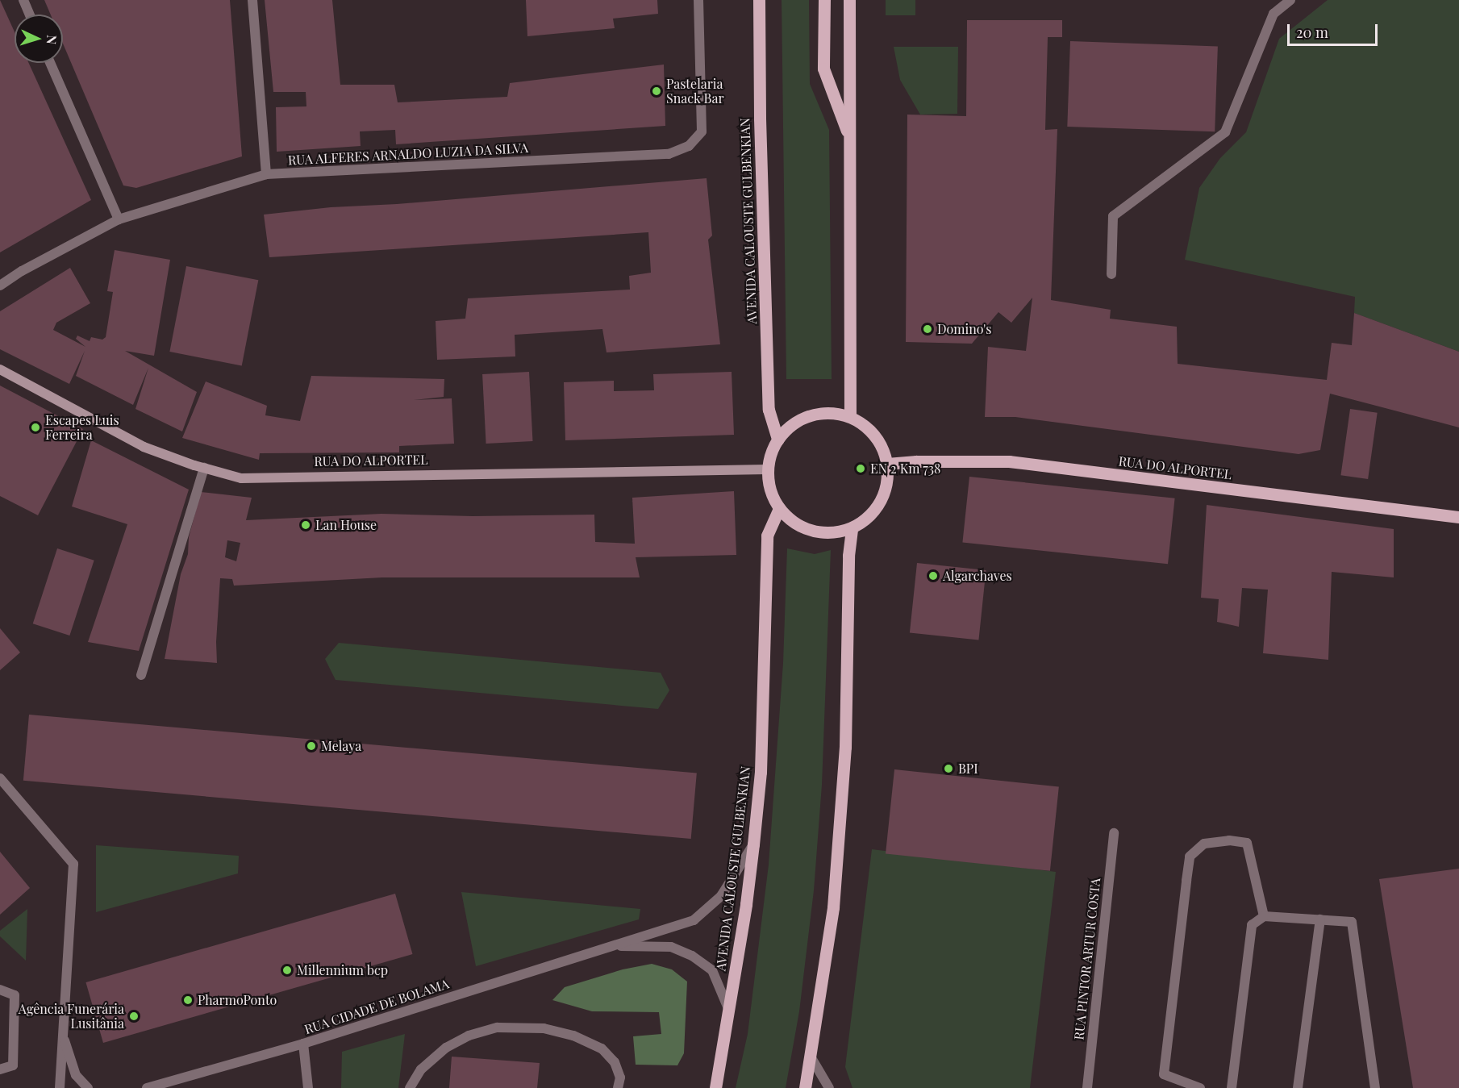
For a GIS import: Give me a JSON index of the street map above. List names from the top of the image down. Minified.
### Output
{"streets":{"main road":["AVENIDA CALOUSTE GULBENKIAN","RUA DO ALPORTEL"],"street":["RUA ALFERES ARNALDO LUZIA DA SILVA","RUA PINTOR ARTUR COSTA","RUA CIDADE DE BOLAMA"]},"crossings":[["AVENIDA CALOUSTE GULBENKIAN","RUA DO ALPORTEL"],["AVENIDA CALOUSTE GULBENKIAN","RUA CIDADE DE BOLAMA"]],"places":["Pastelaria Snack Bar","Domino's","Escapes Luis Ferreira","EN 2 Km 738","Lan House","Algarchaves","Melaya","BPI","Millennium bcp","PharmoPonto","Agência Funerária Lusitânia"],"scale_bar":"20 m","north":"right"}
